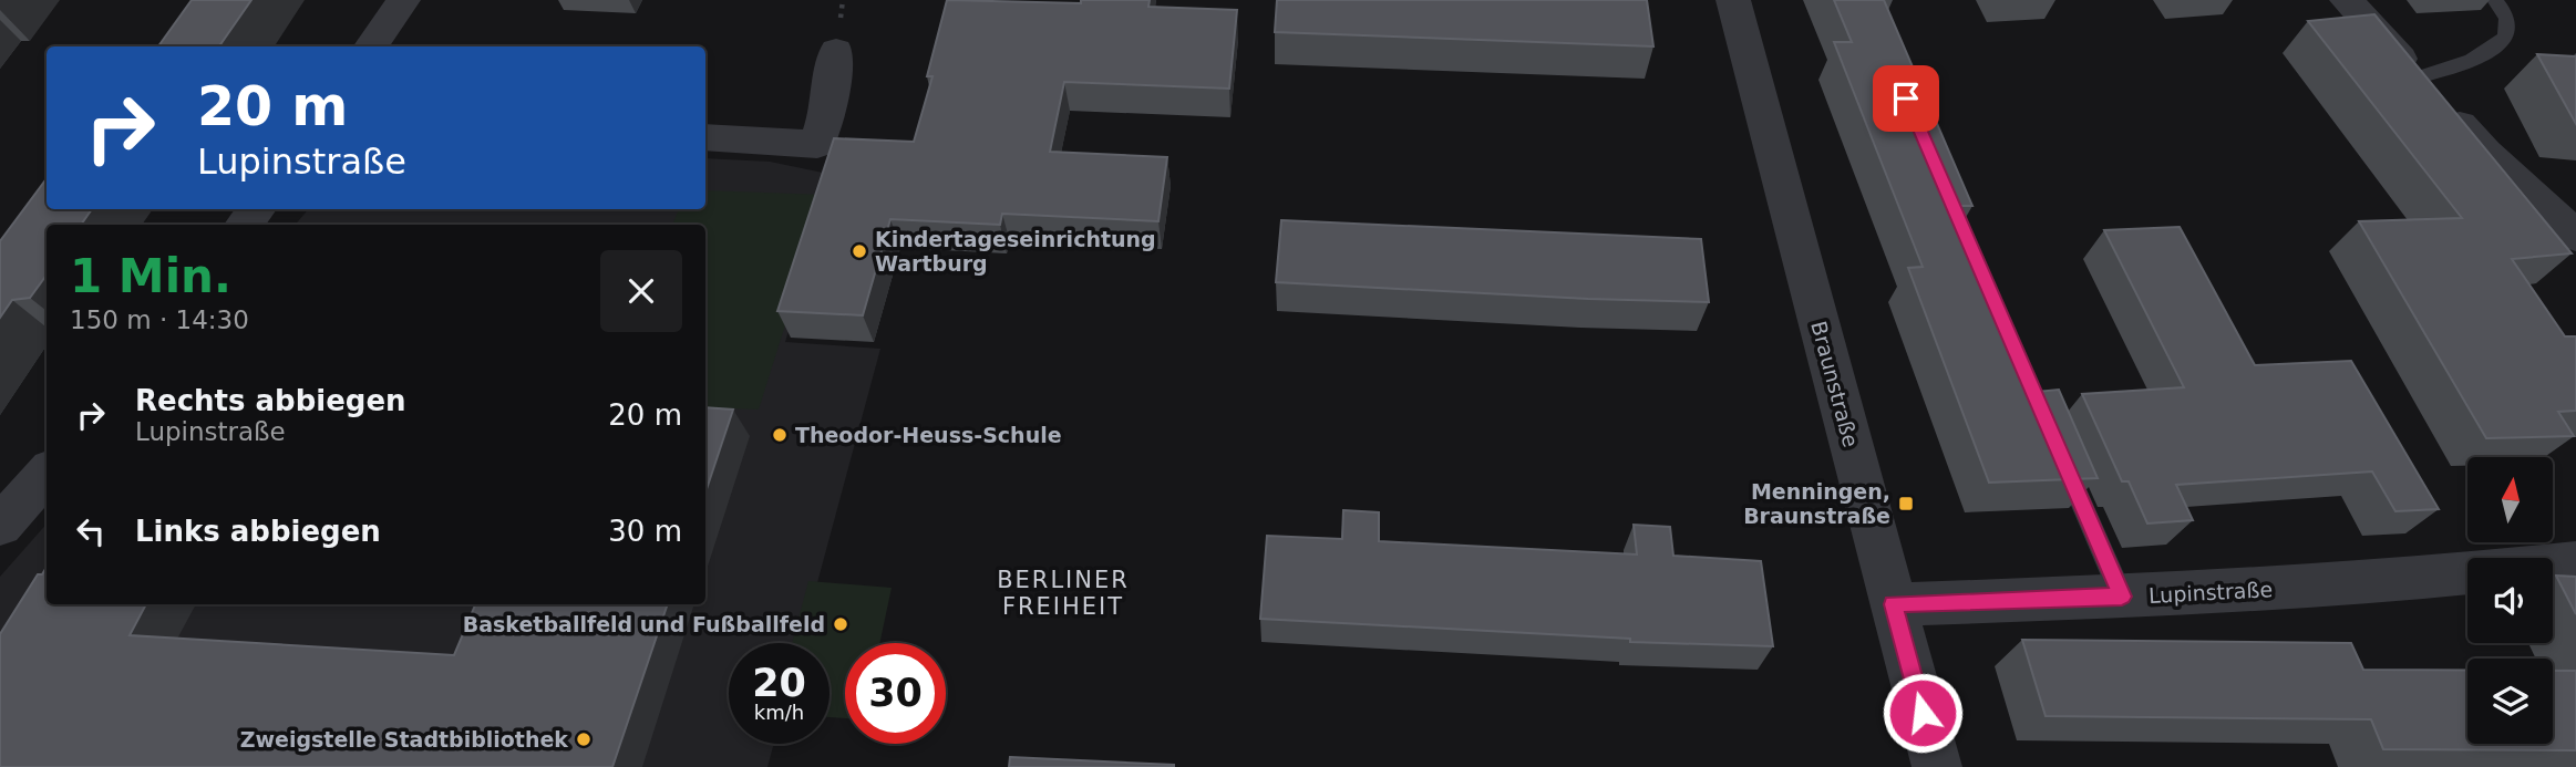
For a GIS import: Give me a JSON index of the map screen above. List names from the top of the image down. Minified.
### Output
{"streets":{"street":["Braunstraße","Lupinstraße"]},"crossings":[["Braunstraße","Lupinstraße"]],"districts":["BERLINER FREIHEIT"],"places":{"other":["Kindertageseinrichtung Wartburg","Theodor-Heuss-Schule","Basketballfeld und Fußballfeld","Zweigstelle Stadtbibliothek"],"transit":["Menningen, Braunstraße"]},"north":"top","page":{"turn":["20 m","Lupinstraße"],"heading":["1 Min.","150 m · 14:30"],"list":[{"name":"Rechts abbiegen","note":"Lupinstraße","value":"20 m"},{"name":"Links abbiegen","value":"30 m"}],"speed":"20 km/h","limit":"30"}}
